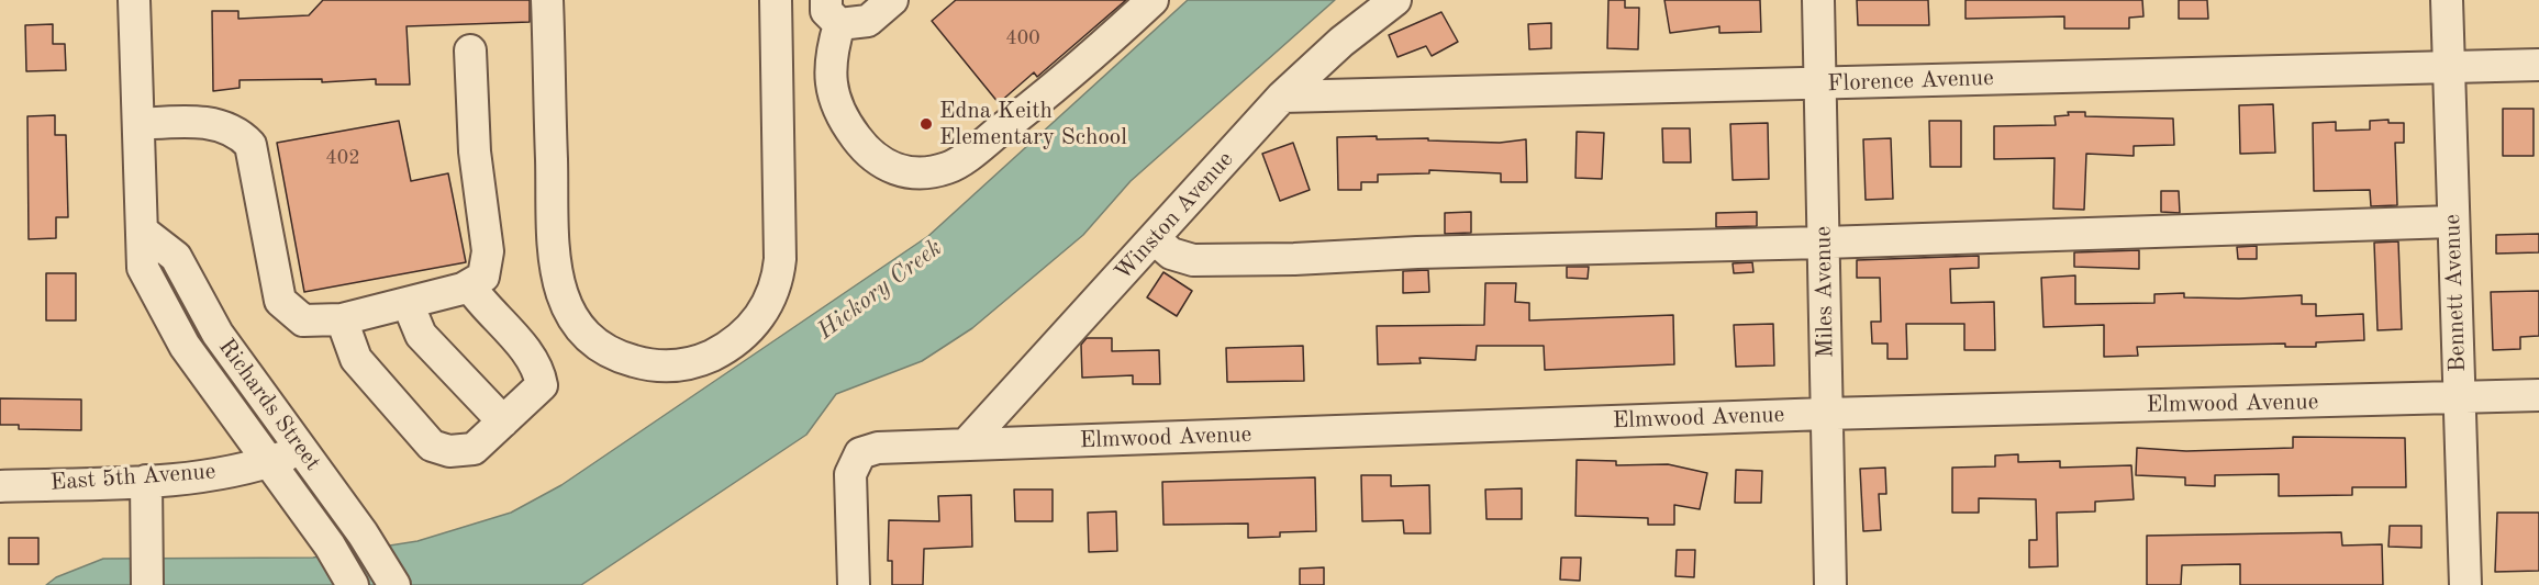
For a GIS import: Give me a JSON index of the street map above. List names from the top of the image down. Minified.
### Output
{"streets":{"street":["Florence Avenue","Winston Avenue","Miles Avenue","Bennett Avenue","Elmwood Avenue","Richards Street","East 5th Avenue"]},"crossings":[["Florence Avenue","Winston Avenue"],["Florence Avenue","Miles Avenue"],["Florence Avenue","Bennett Avenue"],["Winston Avenue","Elmwood Avenue"],["Miles Avenue","Elmwood Avenue"],["Bennett Avenue","Elmwood Avenue"],["Richards Street","East 5th Avenue"]],"water":["Hickory Creek"],"places":["Edna Keith Elementary School"],"house_numbers":["400","402"]}
